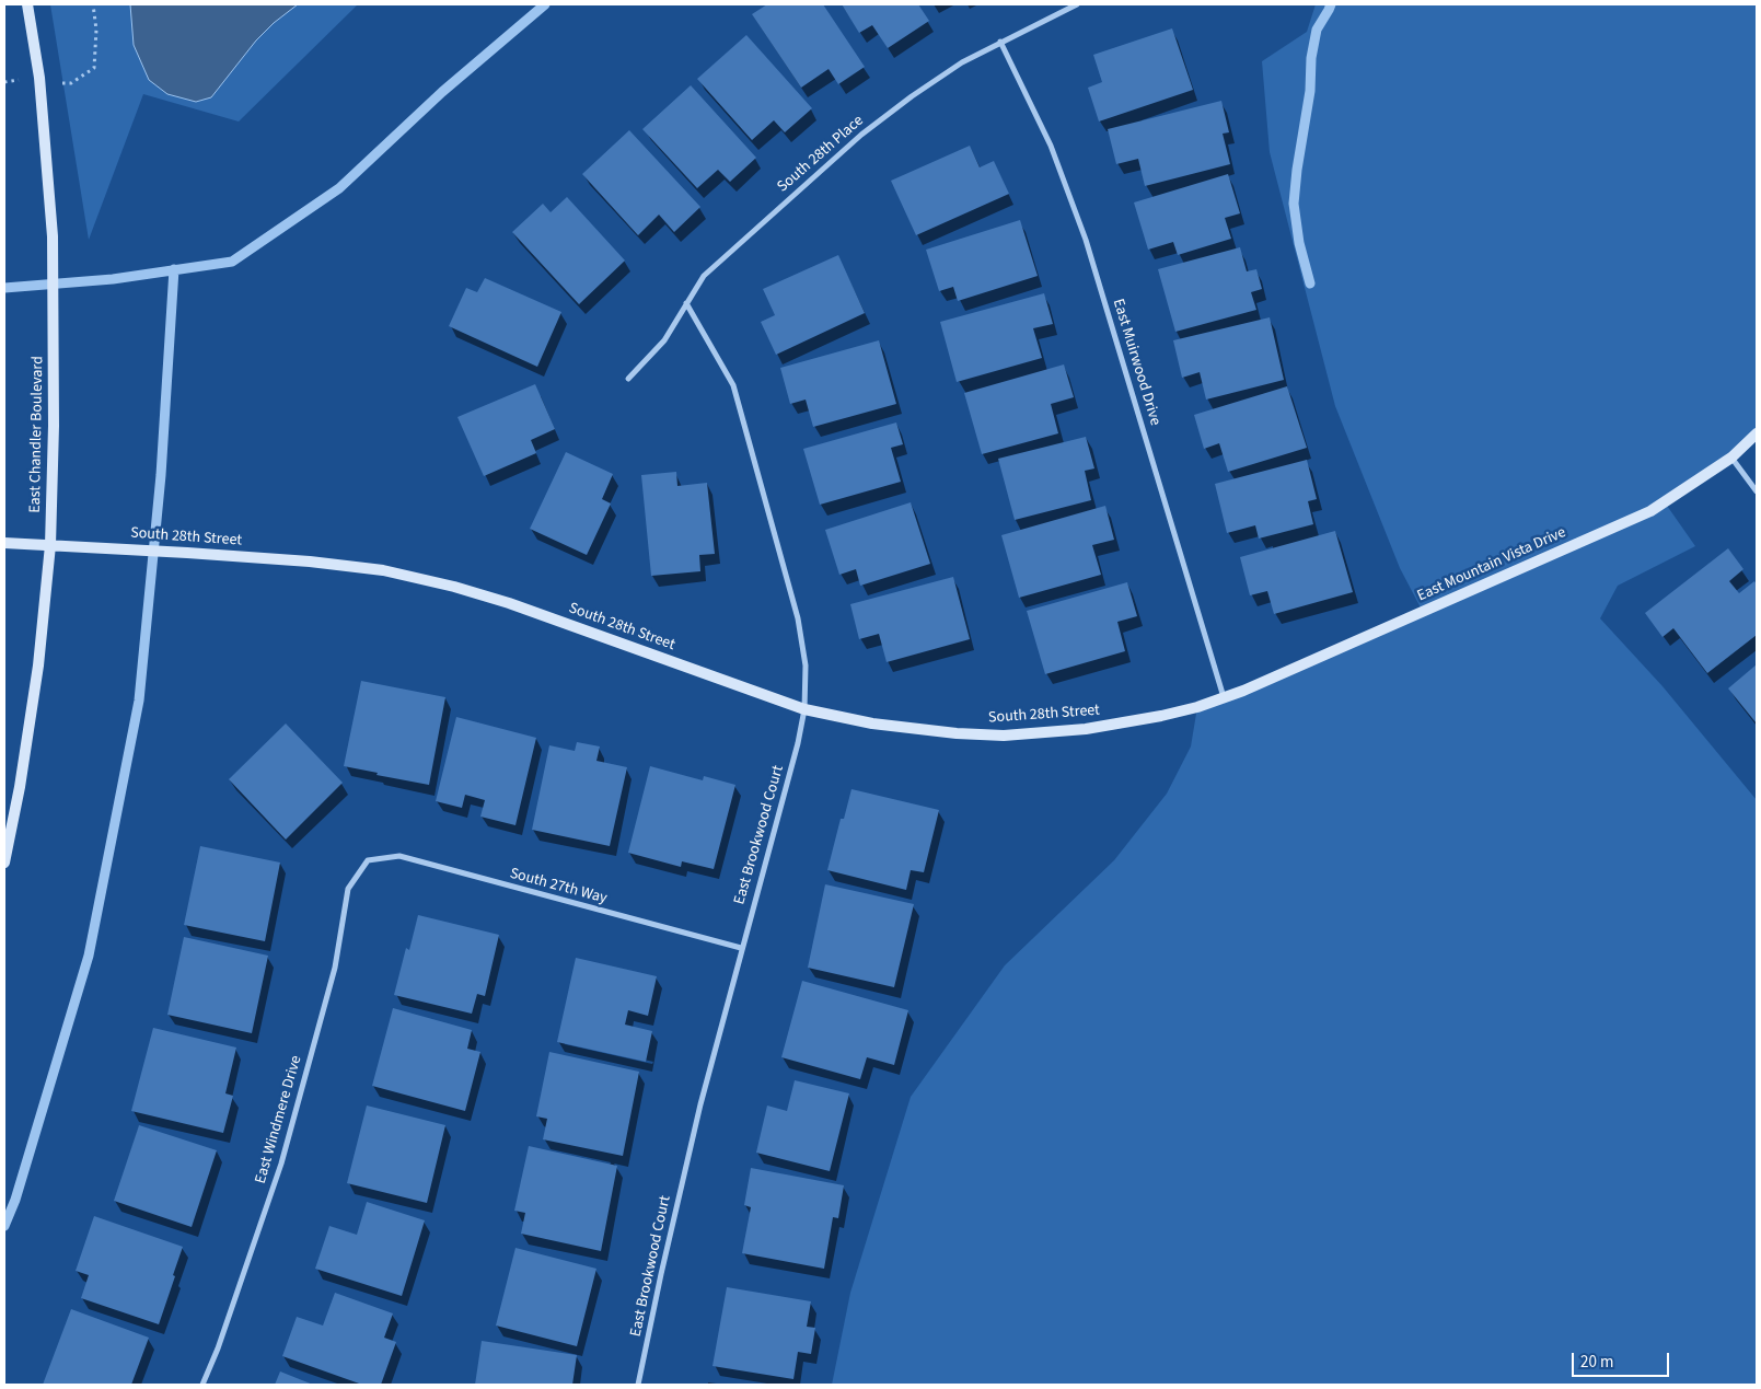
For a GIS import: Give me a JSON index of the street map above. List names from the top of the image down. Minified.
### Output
{"streets":{"street":["South 28th Place","East Muirwood Drive","East Chandler Boulevard","South 28th Street","East Mountain Vista Drive","East Brookwood Court","South 27th Way","East Windmere Drive"]},"crossings":[["South 28th Place","East Muirwood Drive"],["South 28th Place","East Brookwood Court"],["East Muirwood Drive","South 28th Street"],["East Muirwood Drive","East Mountain Vista Drive"],["East Chandler Boulevard","South 28th Street"],["South 28th Street","East Mountain Vista Drive"],["South 28th Street","East Brookwood Court"],["East Brookwood Court","South 27th Way"],["South 27th Way","East Windmere Drive"]],"scale_bar":"20 m"}
